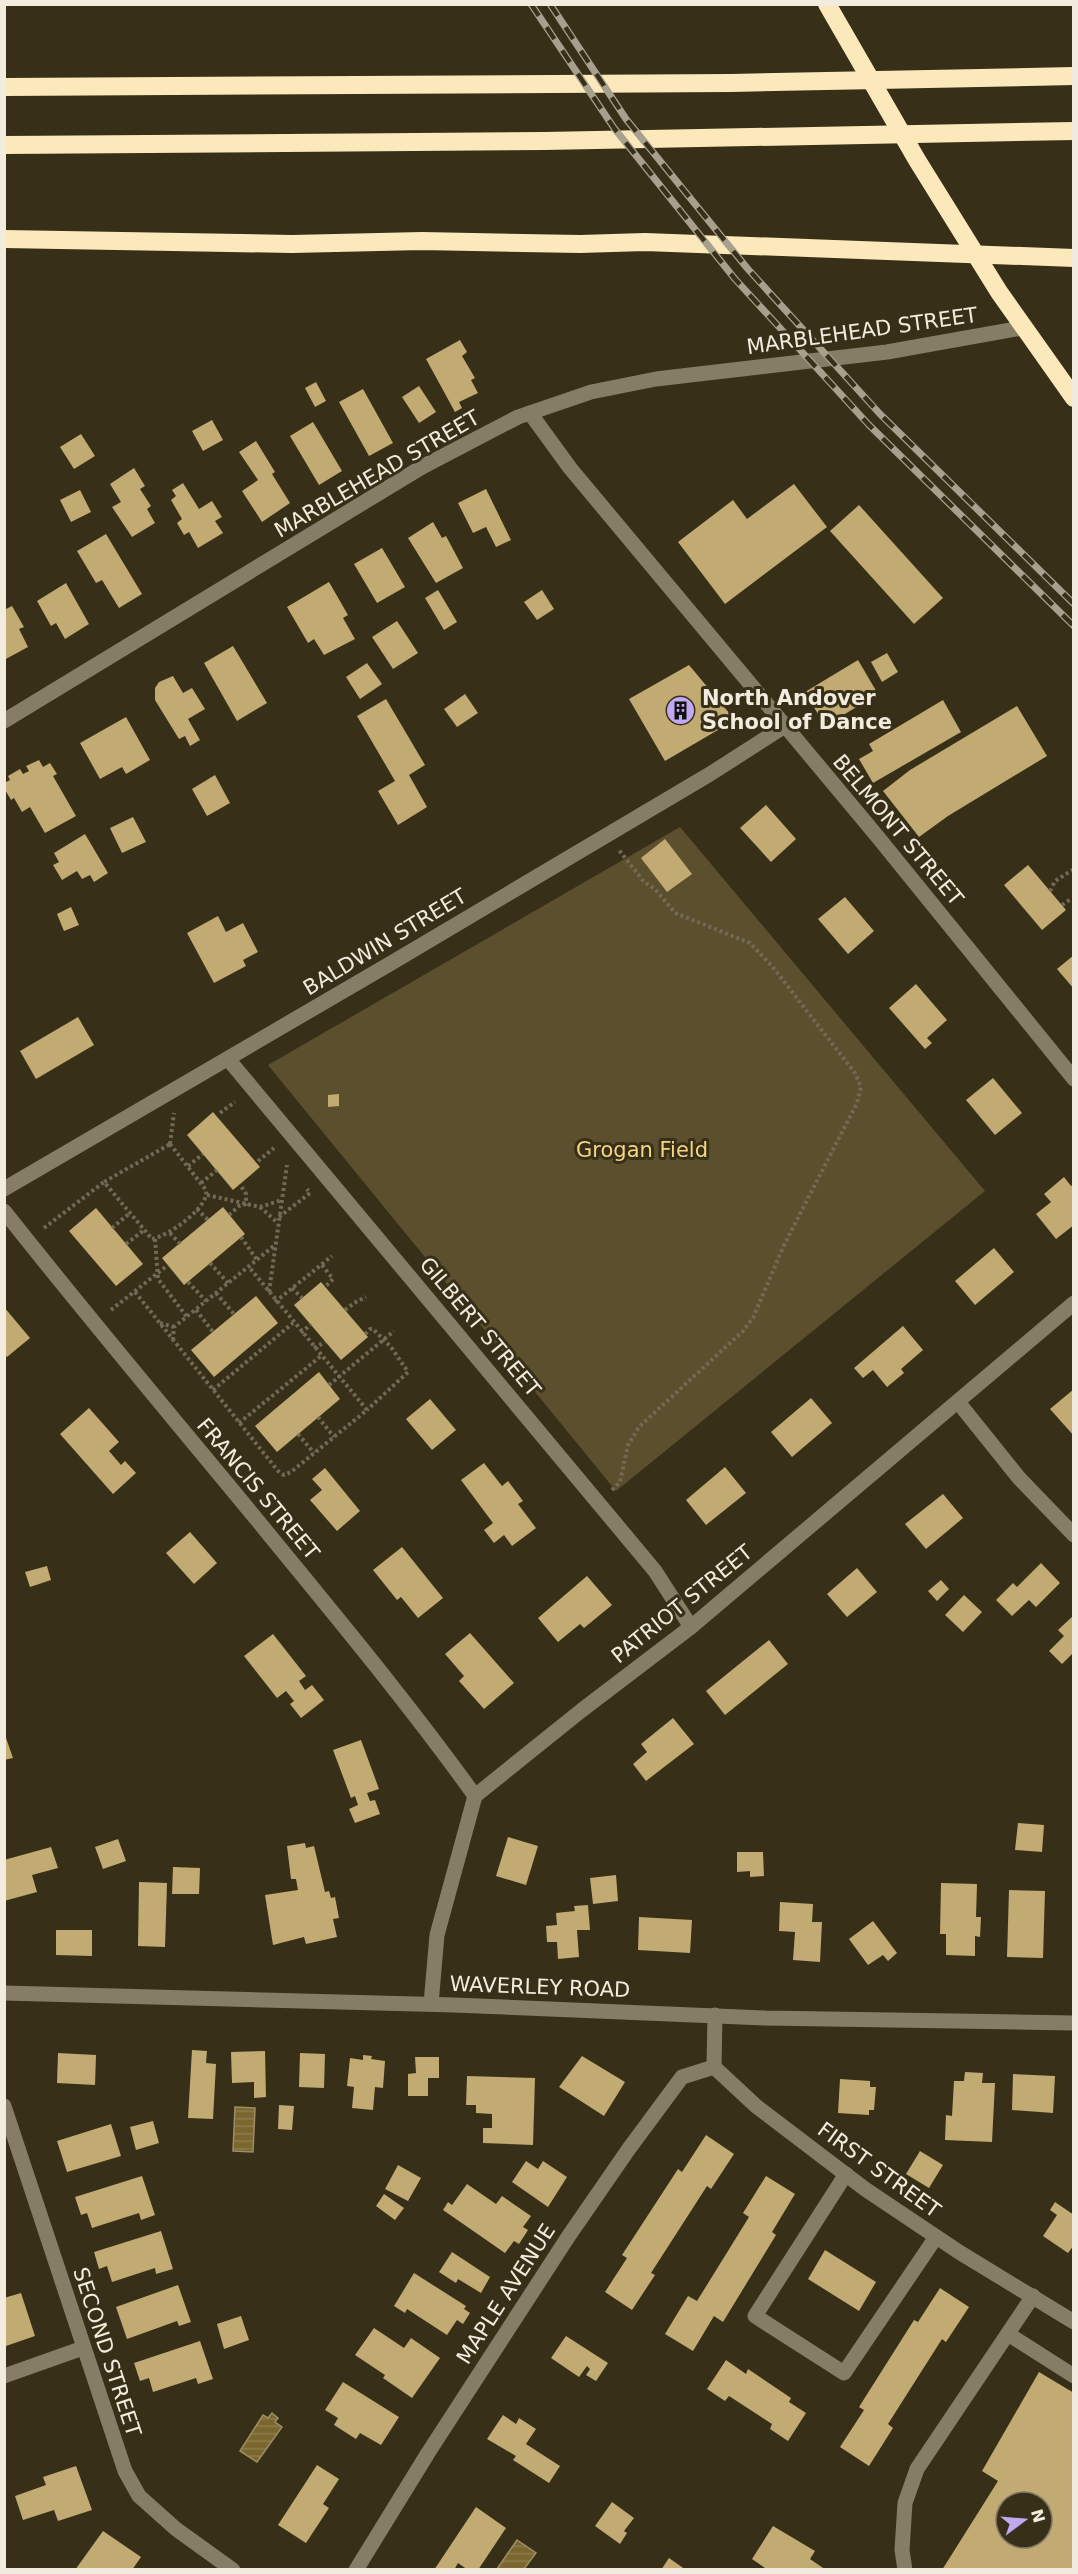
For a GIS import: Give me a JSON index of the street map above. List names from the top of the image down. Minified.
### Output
{"streets":{"street":["MARBLEHEAD STREET","BELMONT STREET","BALDWIN STREET","GILBERT STREET","FRANCIS STREET","PATRIOT STREET","WAVERLEY ROAD","FIRST STREET","MAPLE AVENUE","SECOND STREET"]},"crossings":[["MARBLEHEAD STREET","BELMONT STREET"],["BELMONT STREET","BALDWIN STREET"],["BALDWIN STREET","GILBERT STREET"],["GILBERT STREET","PATRIOT STREET"],["FRANCIS STREET","PATRIOT STREET"],["FIRST STREET","MAPLE AVENUE"]],"parks":["Grogan Field"],"places":{"building":["North Andover School of Dance"]},"north":"right"}
